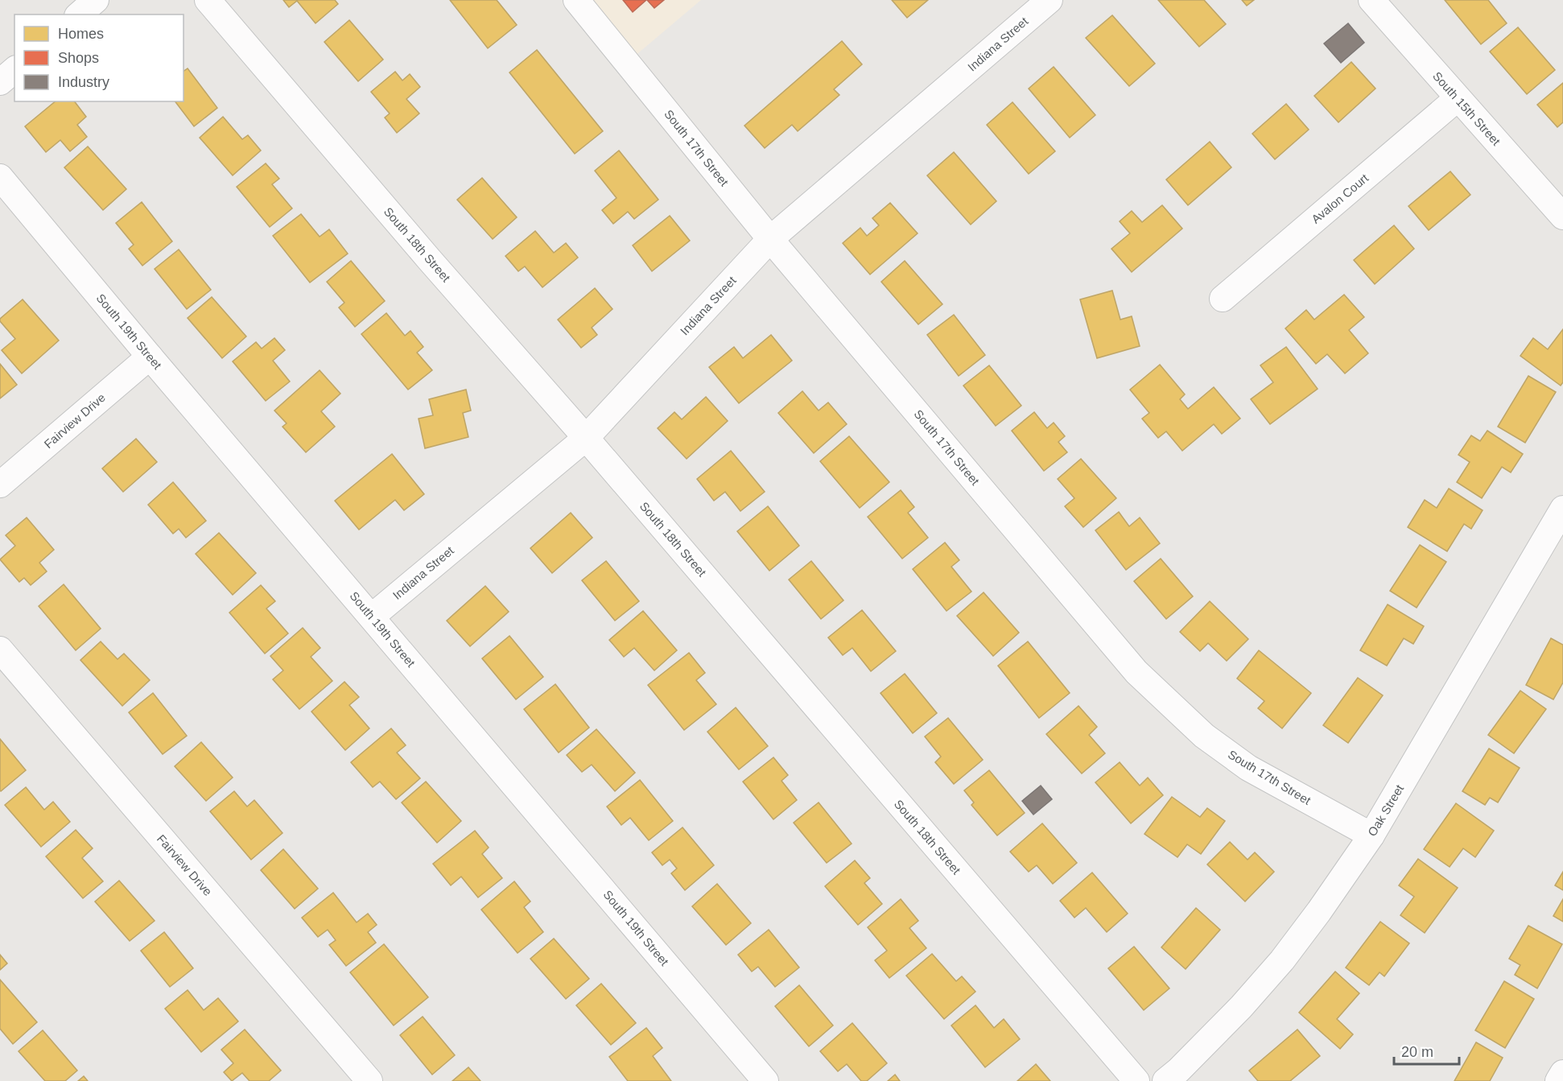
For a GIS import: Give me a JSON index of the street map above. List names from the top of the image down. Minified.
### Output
{"streets":{"street":["Indiana Street","South 15th Street","South 17th Street","Avalon Court","South 18th Street","South 19th Street","Fairview Drive","Oak Street"]},"crossings":[["Indiana Street","South 17th Street"],["Indiana Street","South 18th Street"],["Indiana Street","South 19th Street"],["South 15th Street","Avalon Court"],["South 17th Street","Oak Street"],["South 19th Street","Fairview Drive"]],"legend":["Homes","Shops","Industry"],"scale_bar":"20 m"}
